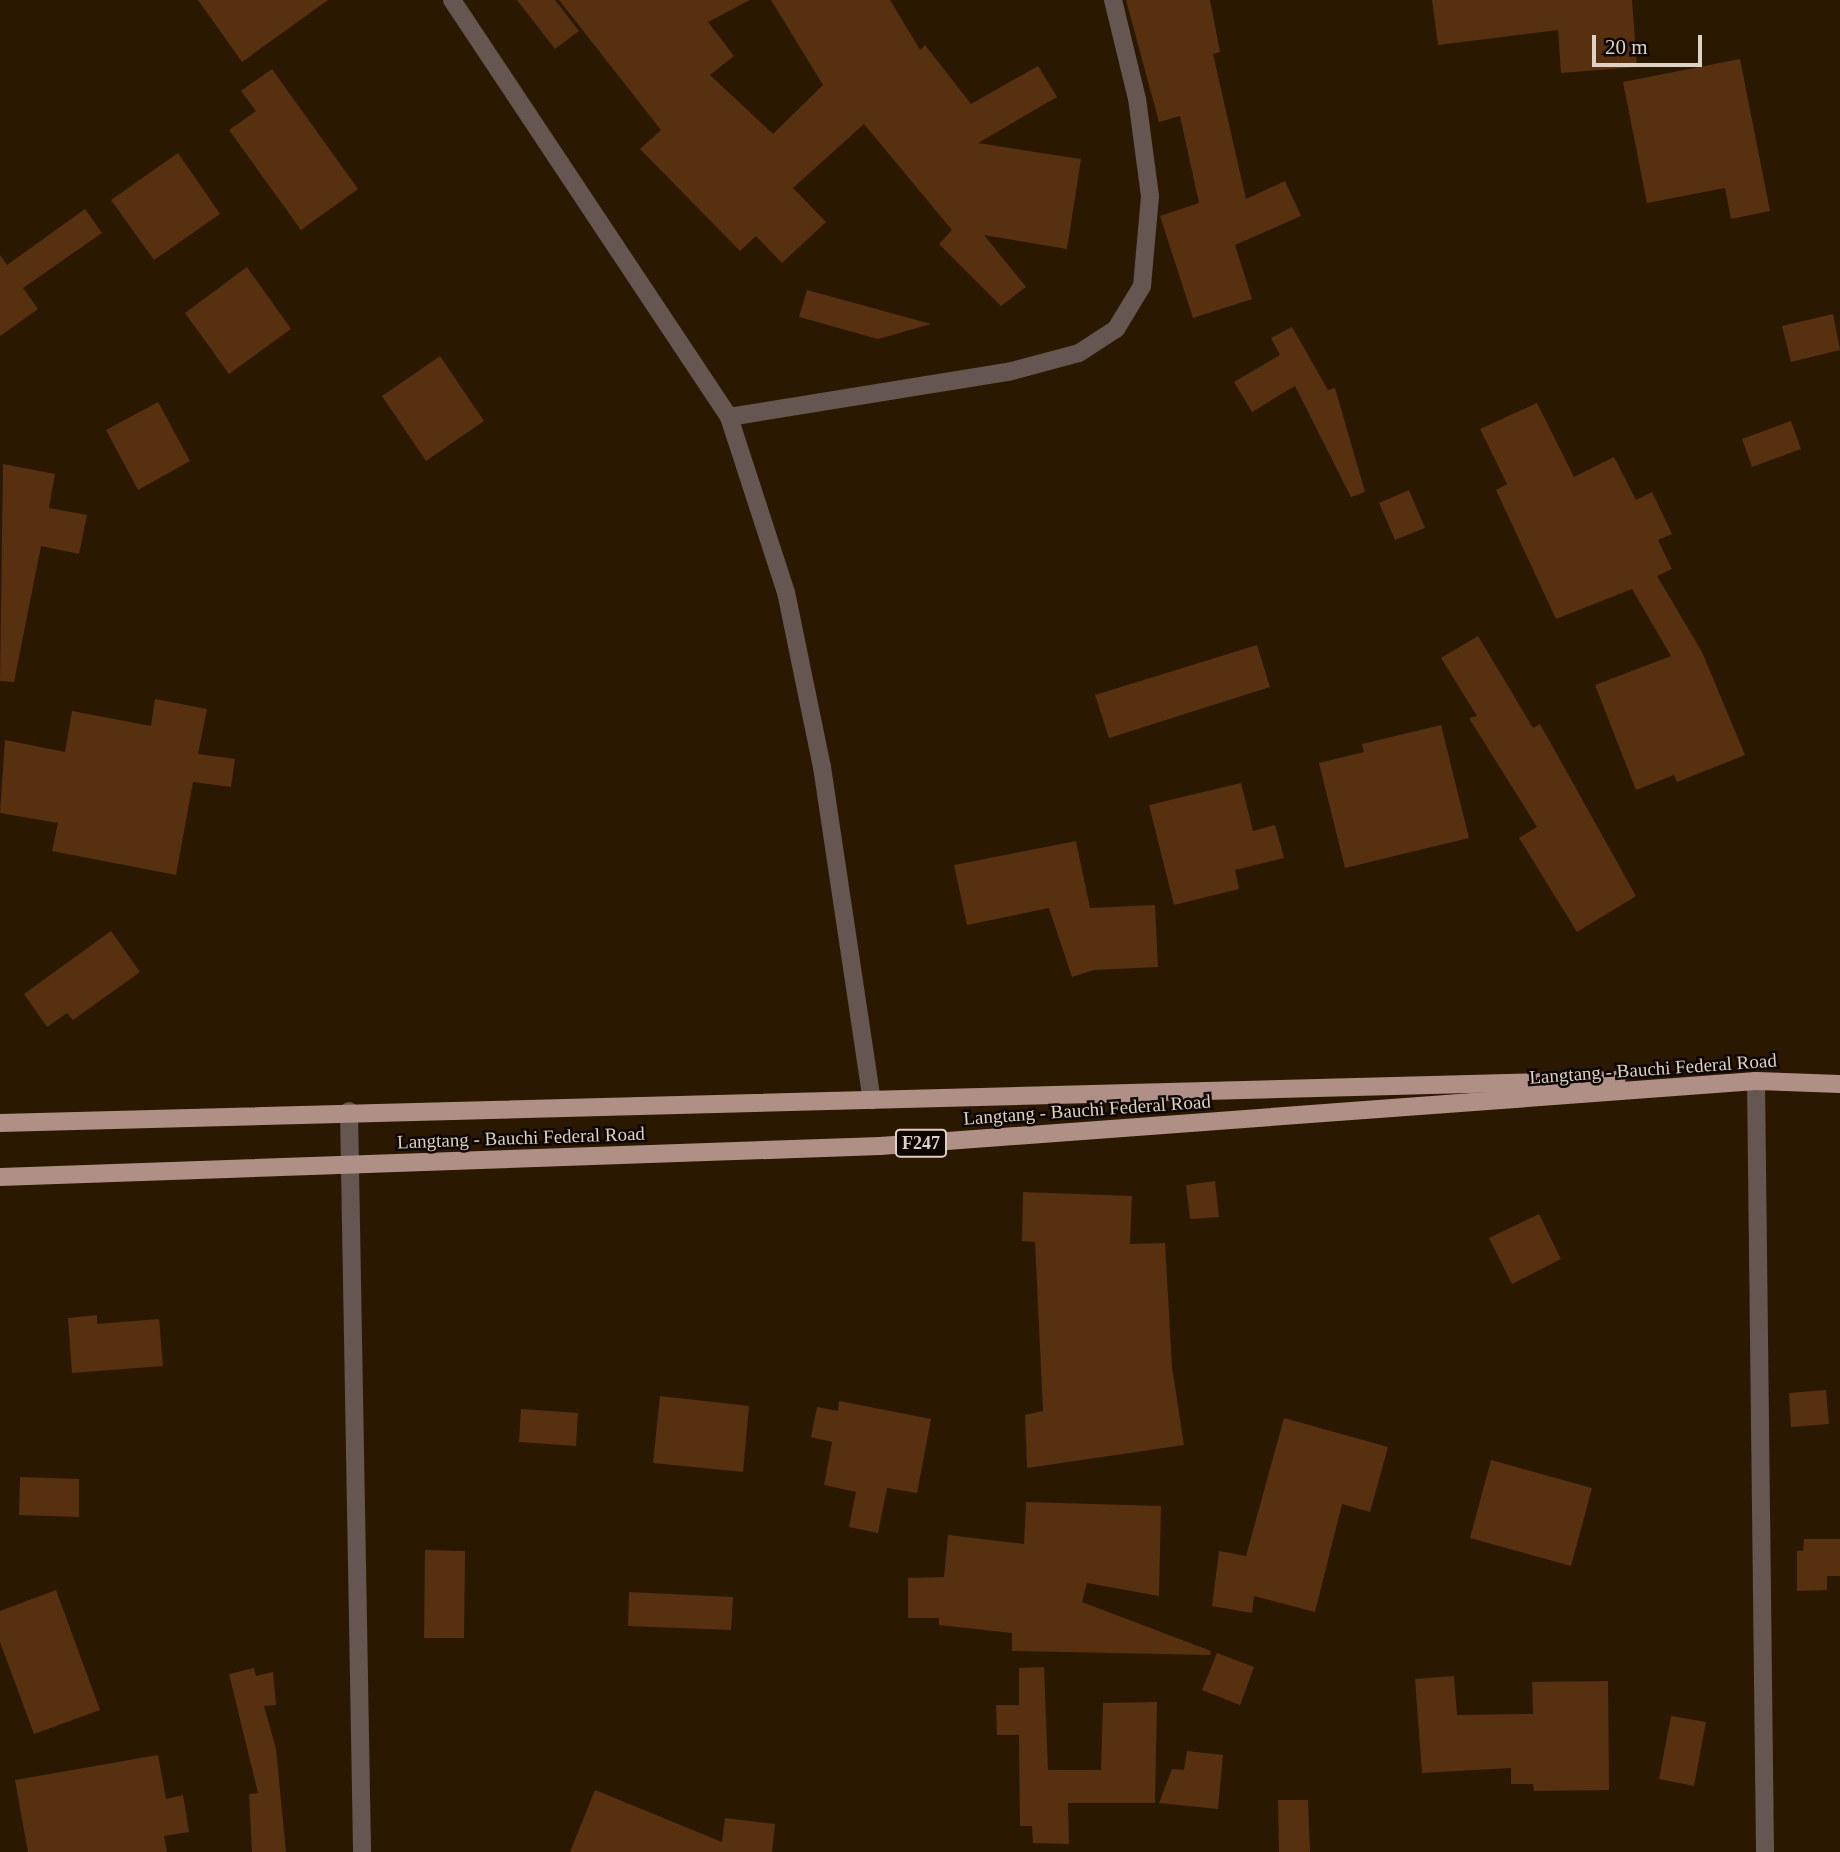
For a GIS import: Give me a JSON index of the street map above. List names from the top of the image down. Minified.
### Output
{"streets":{"main road":["Langtang - Bauchi Federal Road","F247"]},"scale_bar":"20 m"}
